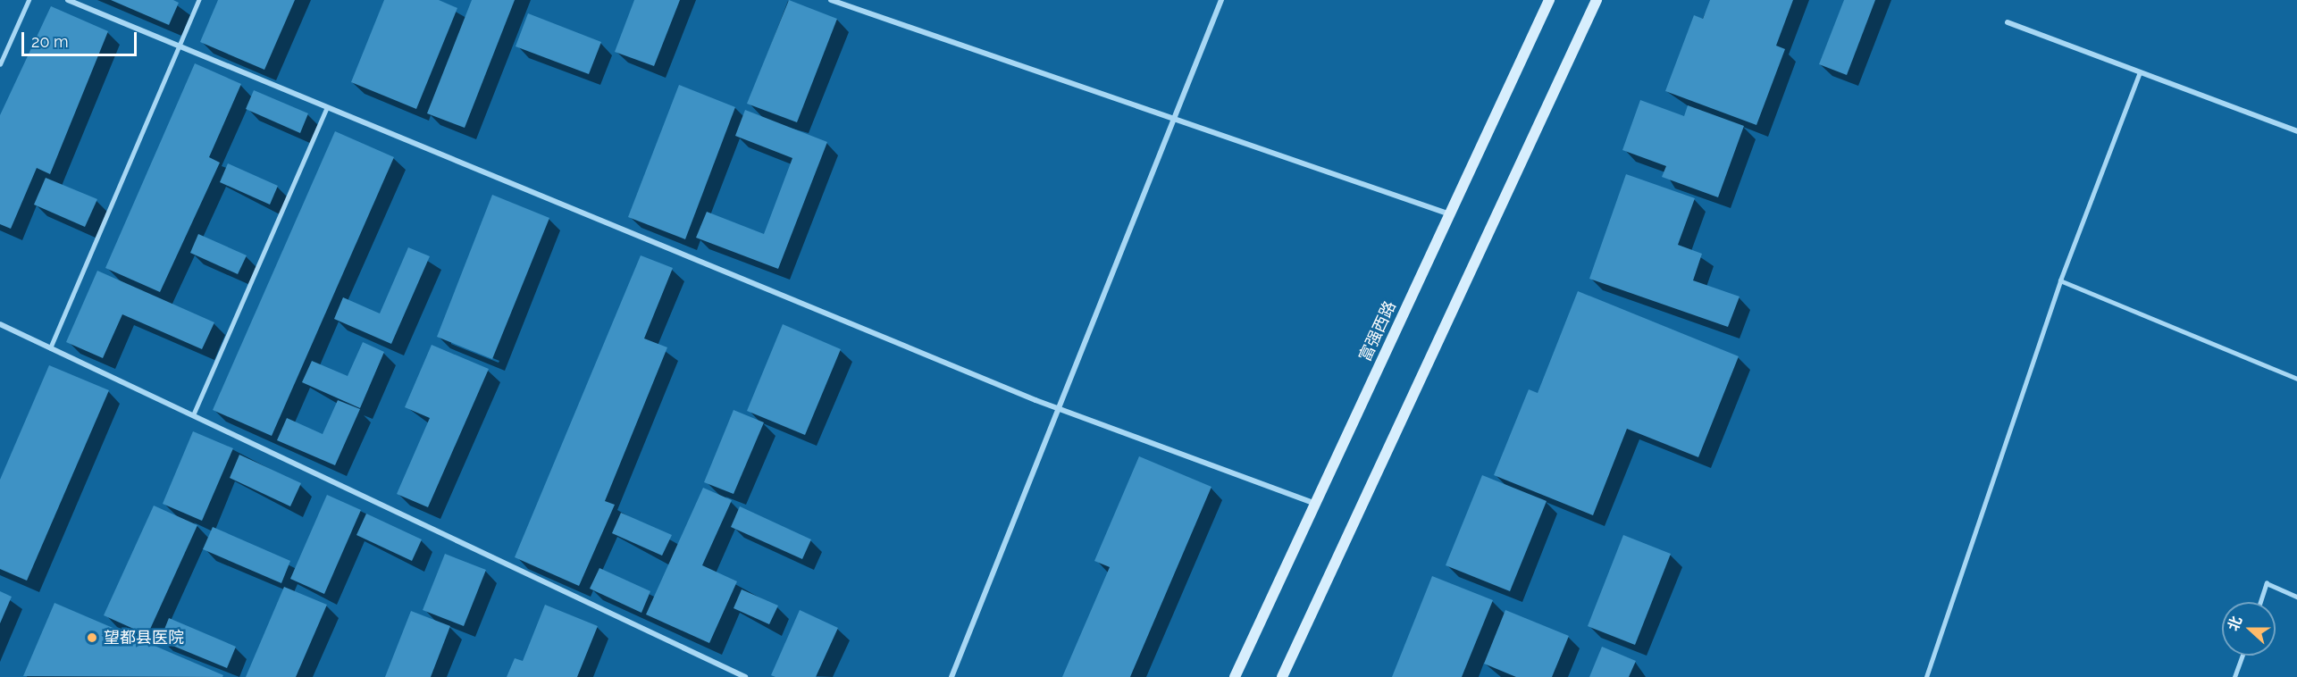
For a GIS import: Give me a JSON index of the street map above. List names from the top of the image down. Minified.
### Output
{"streets":{"main road":["富强西路"]},"places":["望都县医院"],"scale_bar":"20 m","north":"left"}
